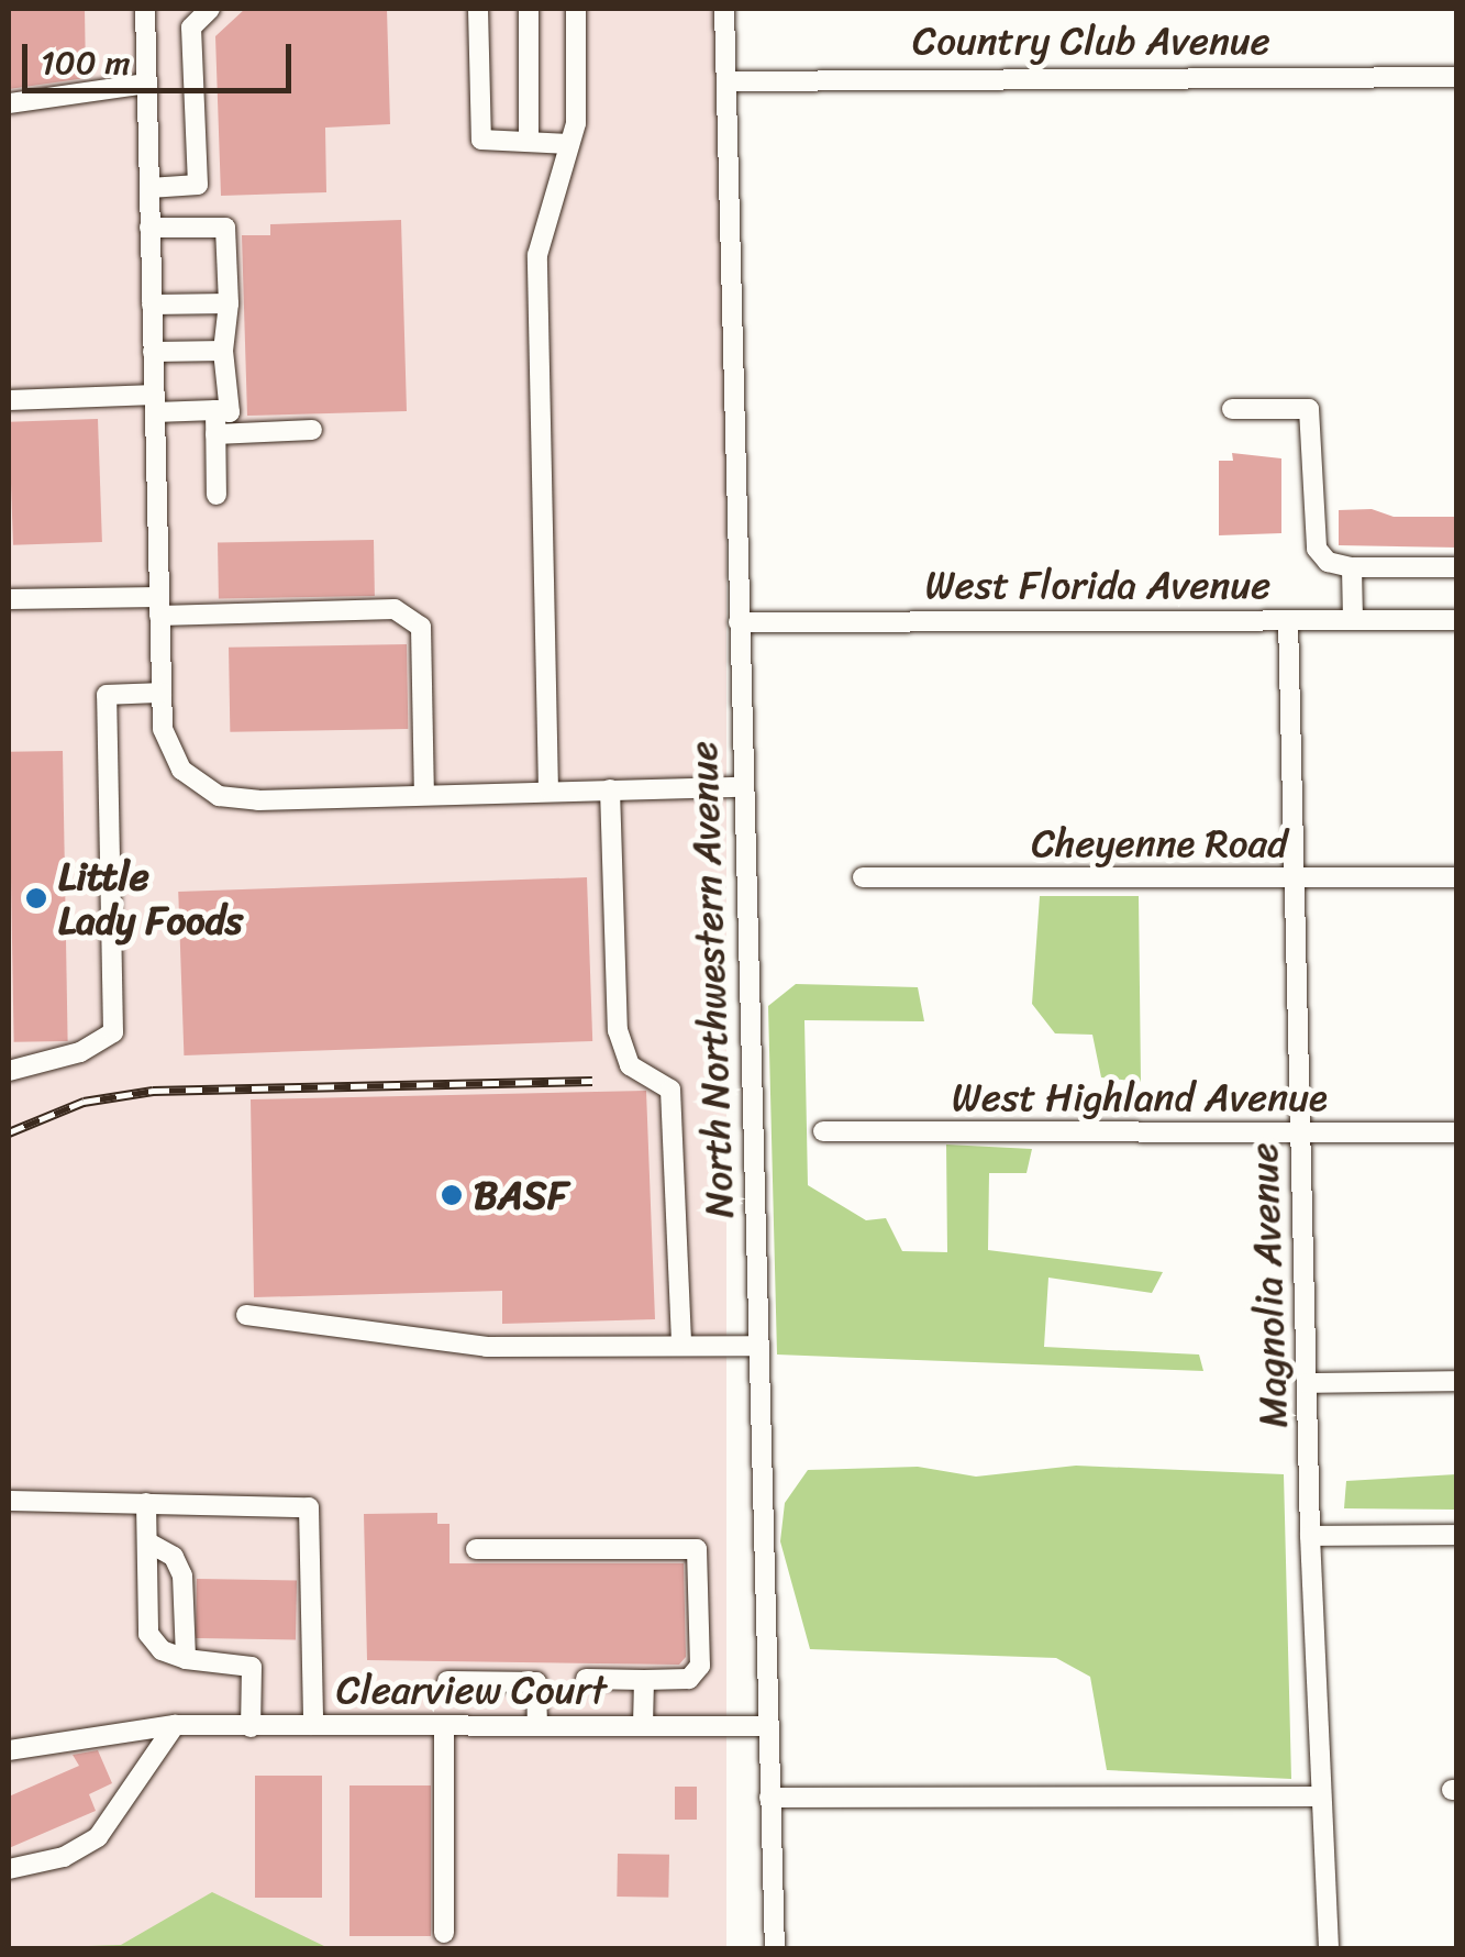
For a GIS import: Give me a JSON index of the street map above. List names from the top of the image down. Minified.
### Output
{"streets":{"street":["Country Club Avenue","West Florida Avenue","Cheyenne Road","North Northwestern Avenue","West Highland Avenue","Magnolia Avenue","Clearview Court"]},"crossings":[["Country Club Avenue","North Northwestern Avenue"],["West Florida Avenue","North Northwestern Avenue"],["West Florida Avenue","Magnolia Avenue"],["Cheyenne Road","Magnolia Avenue"],["North Northwestern Avenue","Clearview Court"],["West Highland Avenue","Magnolia Avenue"]],"places":["Little Lady Foods","BASF"],"scale_bar":"100 m"}
